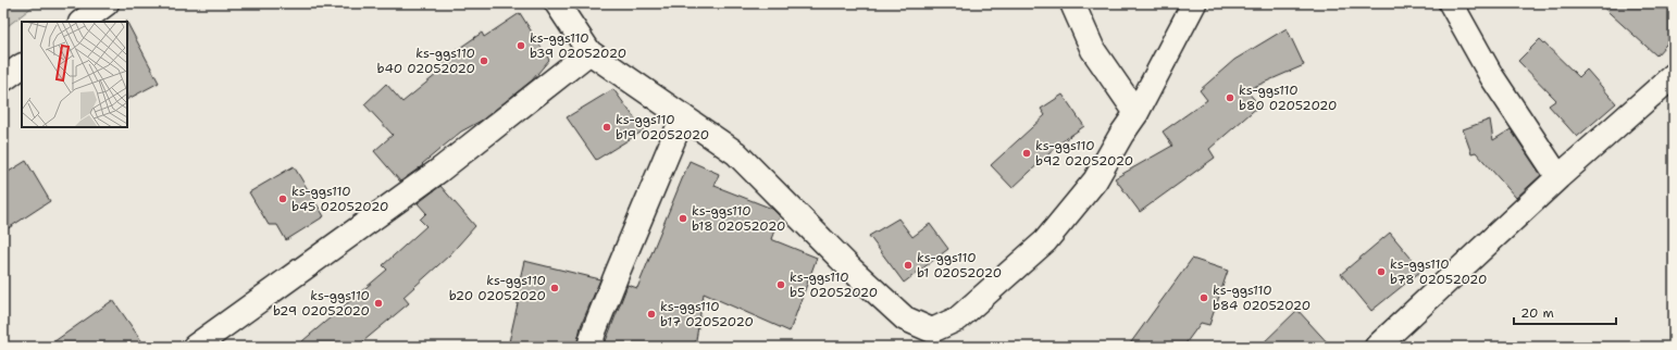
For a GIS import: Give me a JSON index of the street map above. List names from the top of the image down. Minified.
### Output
{"places":["ks-ggs110 b39 02052020","ks-ggs110 b40 02052020","ks-ggs110 b80 02052020","ks-ggs110 b19 02052020","ks-ggs110 b92 02052020","ks-ggs110 b45 02052020","ks-ggs110 b18 02052020","ks-ggs110 b1 02052020","ks-ggs110 b78 02052020","ks-ggs110 b5 02052020","ks-ggs110 b20 02052020","ks-ggs110 b84 02052020","ks-ggs110 b29 02052020","ks-ggs110 b17 02052020"],"scale_bar":"20 m"}
